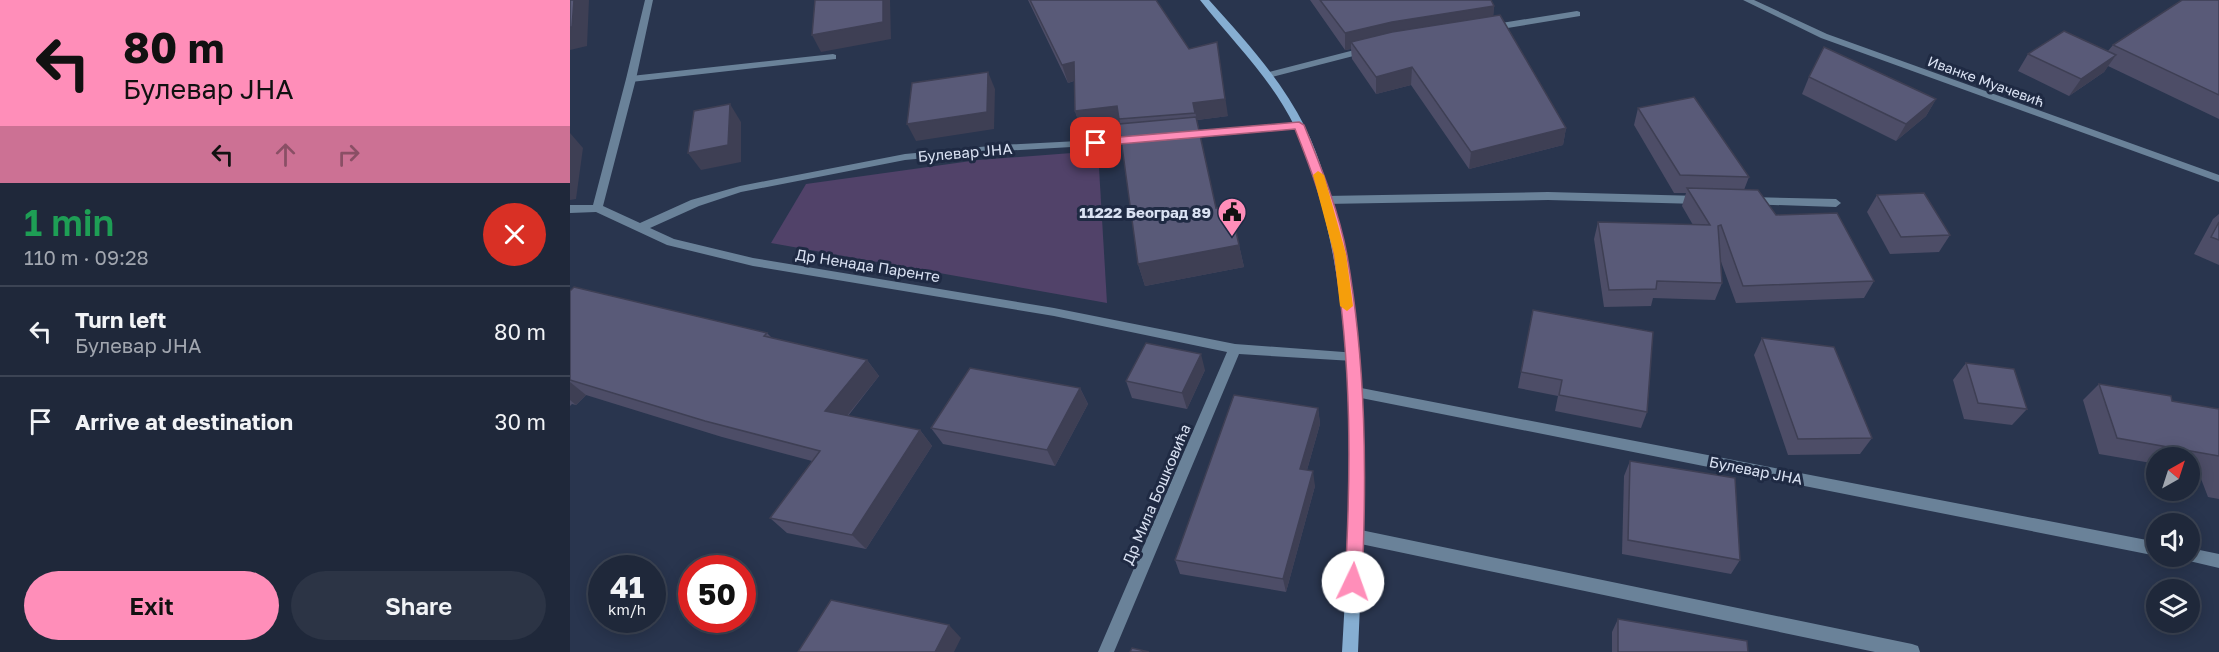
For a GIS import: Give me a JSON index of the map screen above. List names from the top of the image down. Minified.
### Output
{"streets":{"street":["Иванке Муачевић","Булевар ЈНА","Др Ненада Паренте","Др Мила Бошковића"]},"crossings":[["Булевар ЈНА","Др Ненада Паренте"],["Др Ненада Паренте","Др Мила Бошковића"]],"places":{"public building":["11222 Београд 89"]},"north":"top right","page":{"turn":["80 m","Булевар ЈНА"],"heading":["1 min","110 m · 09:28"],"list":[{"name":"Turn left","note":"Булевар ЈНА","value":"80 m"},{"name":"Arrive at destination","value":"30 m"}],"speed":"41 km/h","limit":"50","buttons":["Exit","Share"]}}
